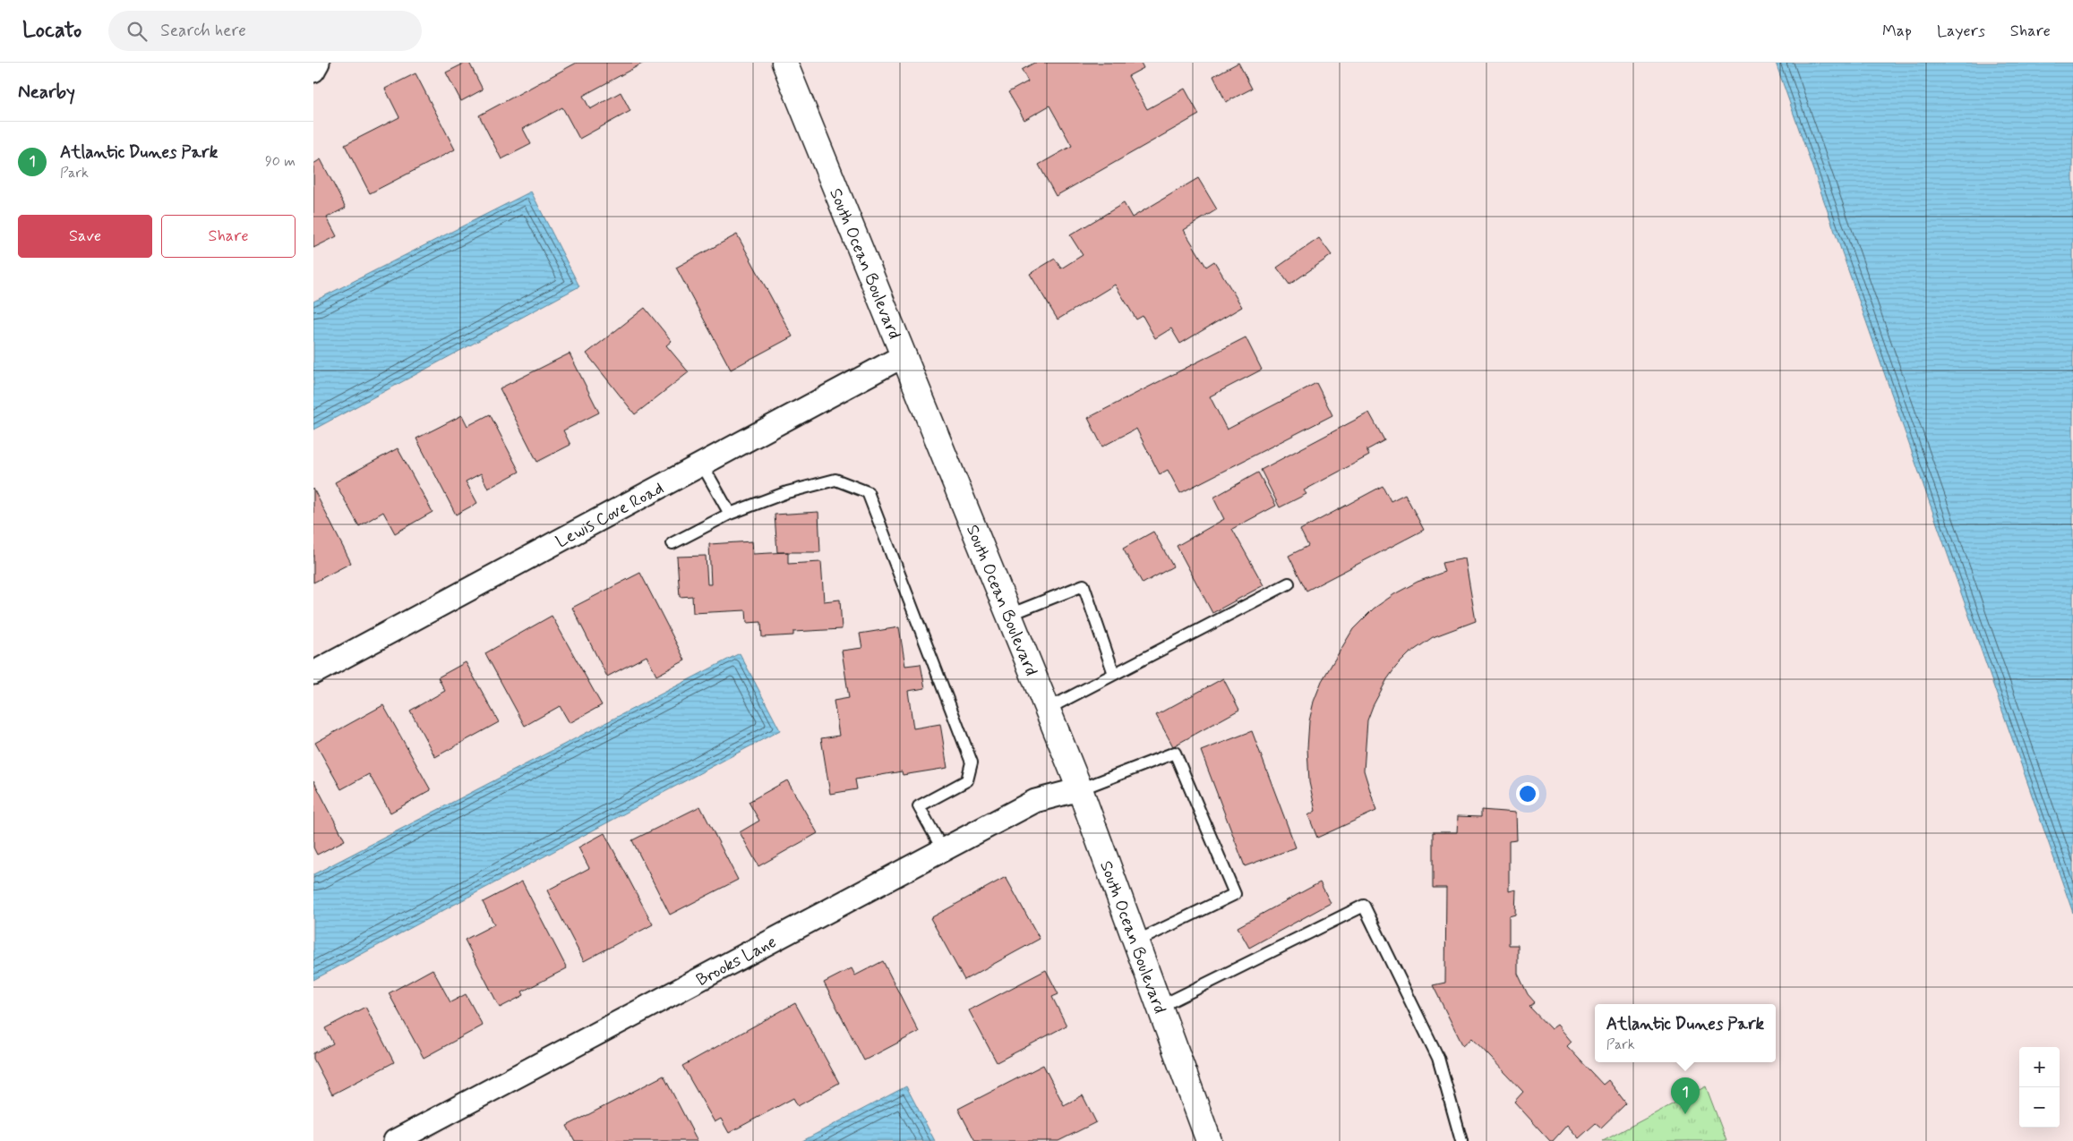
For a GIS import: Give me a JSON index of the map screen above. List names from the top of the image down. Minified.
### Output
{"streets":{"main road":["South Ocean Boulevard"],"street":["Lewis Cove Road","Brooks Lane"]},"crossings":[["South Ocean Boulevard","Lewis Cove Road"],["South Ocean Boulevard","Brooks Lane"]],"page":{"header":"Locato","search":"Search here","nav":["Map","Layers","Share"],"heading":"Nearby","list":[{"mark":"1","name":"Atlantic Dunes Park","note":"Park","value":"90 m"}],"buttons":["Save","Share"],"popup":["Atlantic Dunes Park","Park"],"map_buttons":["+","−"],"pins":"1"}}
